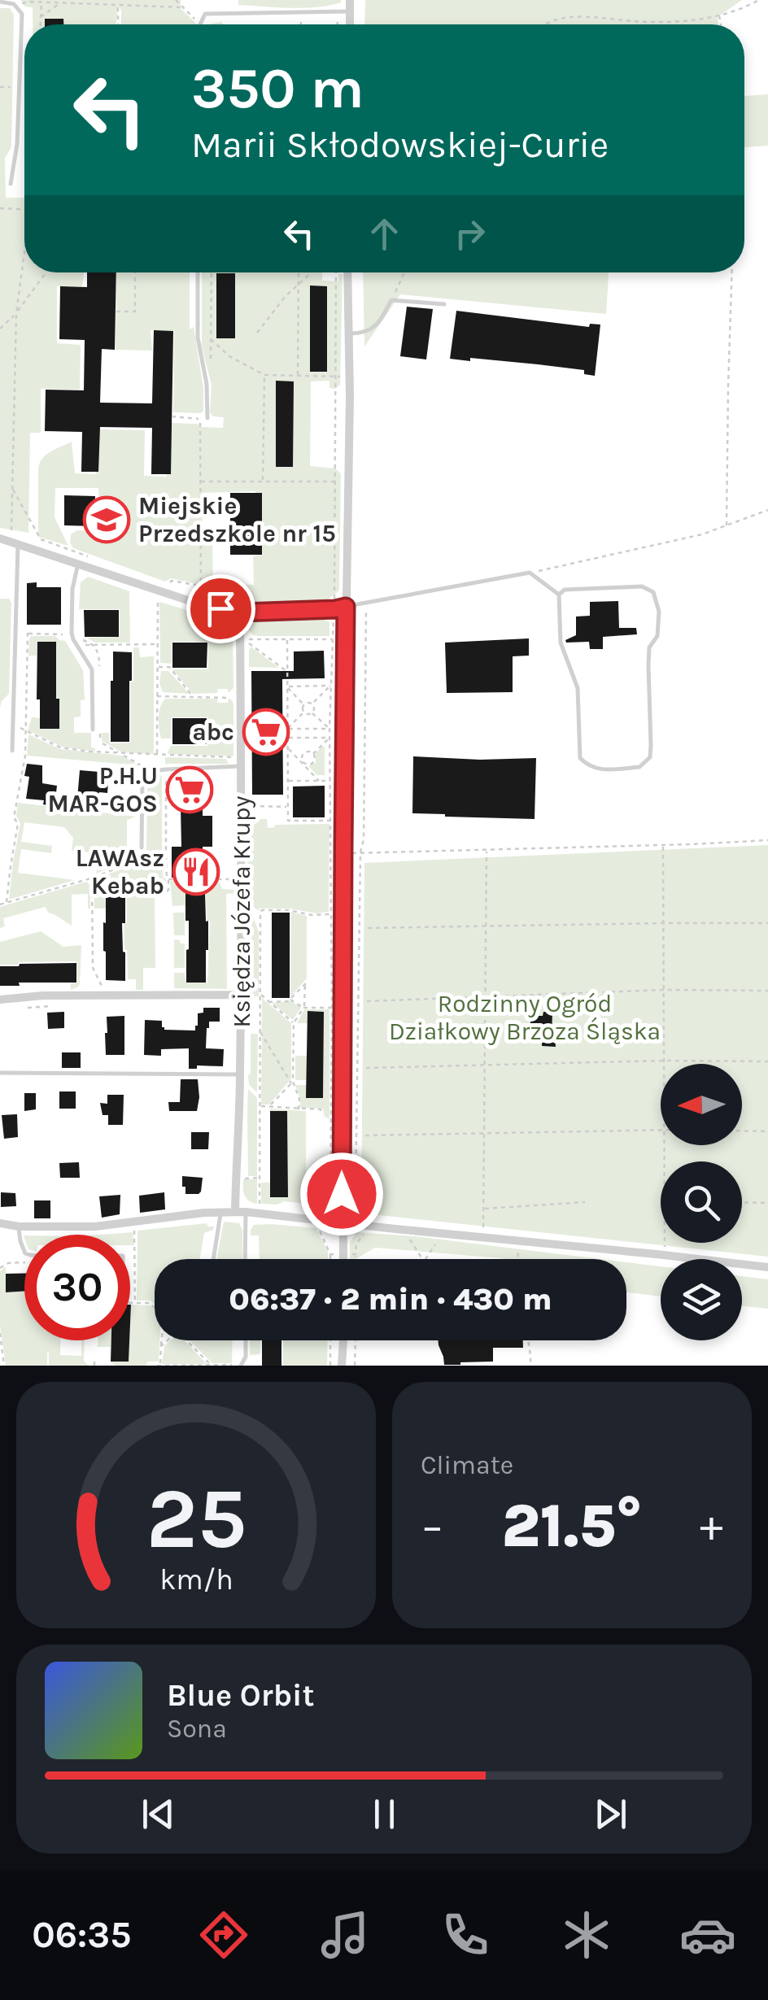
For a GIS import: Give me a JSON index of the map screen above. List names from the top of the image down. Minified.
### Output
{"streets":{"street":["Księdza Józefa Krupy"]},"parks":["Rodzinny Ogród Działkowy Brzoza Śląska"],"places":{"school or university":["Miejskie Przedszkole nr 15"],"supermarket":["abc","P.H.U MAR-GOS"],"restaurant":["LAWAsz Kebab"]},"north":"left","page":{"turn":["350 m","Marii Skłodowskiej-Curie"],"limit":"30","trip":"06:37 · 2 min · 430 m","tile":"Climate","heat":["−","21.5°","+"],"song":["Blue Orbit","Sona"],"tabs":"06:35","gauge":["25","km/h"]}}
